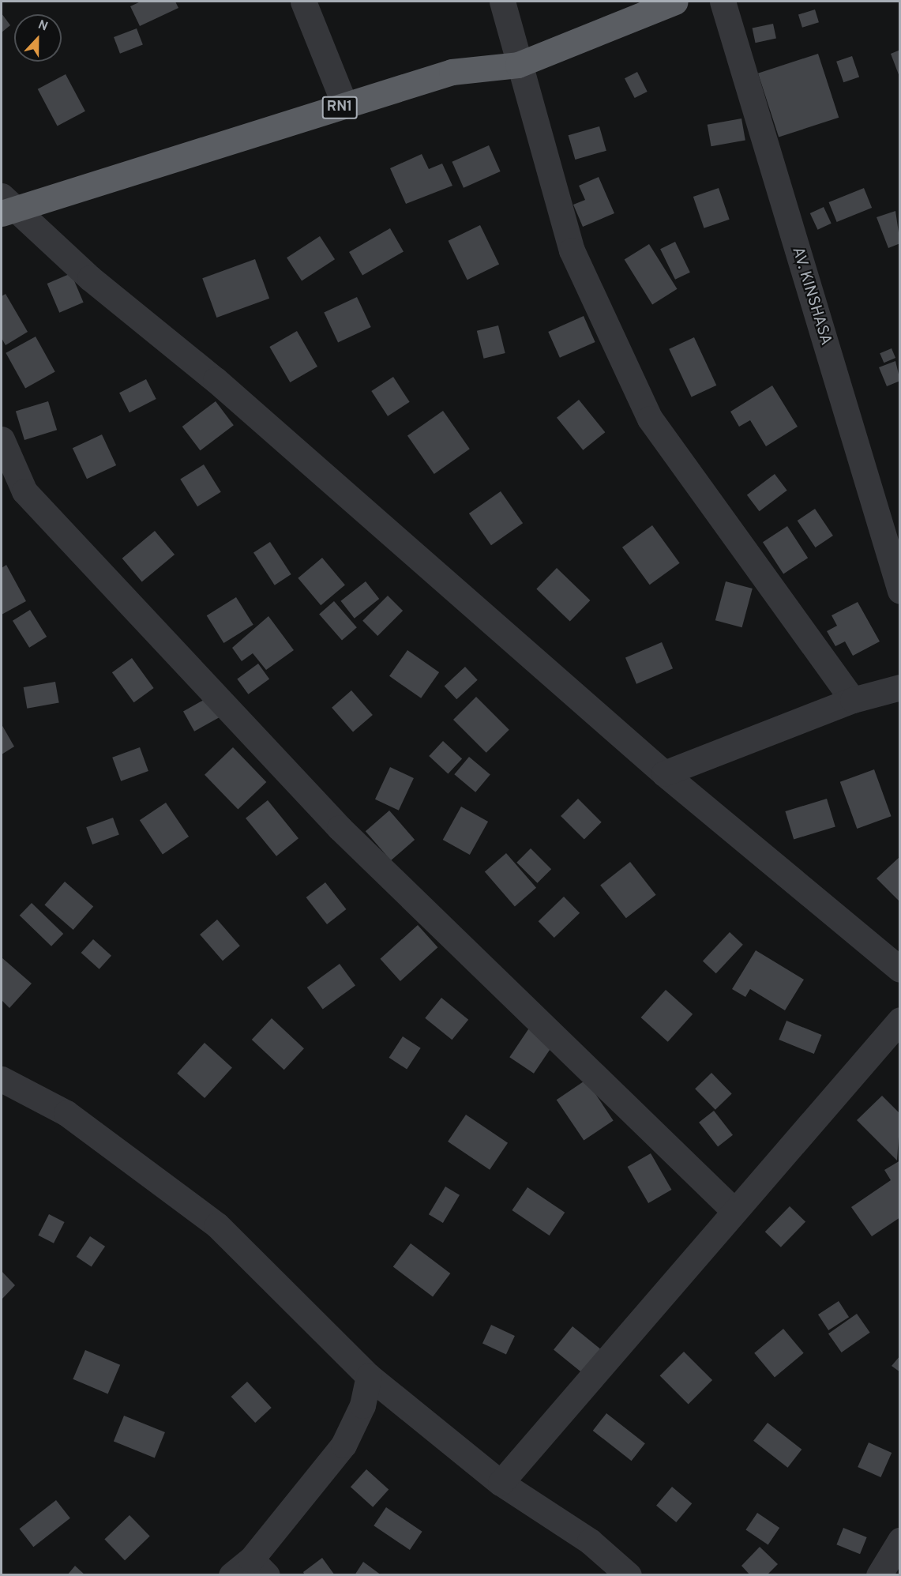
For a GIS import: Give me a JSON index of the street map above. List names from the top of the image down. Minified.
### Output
{"streets":{"highway":["RN1"],"street":["AV. KINSHASA"]},"north":"top"}
